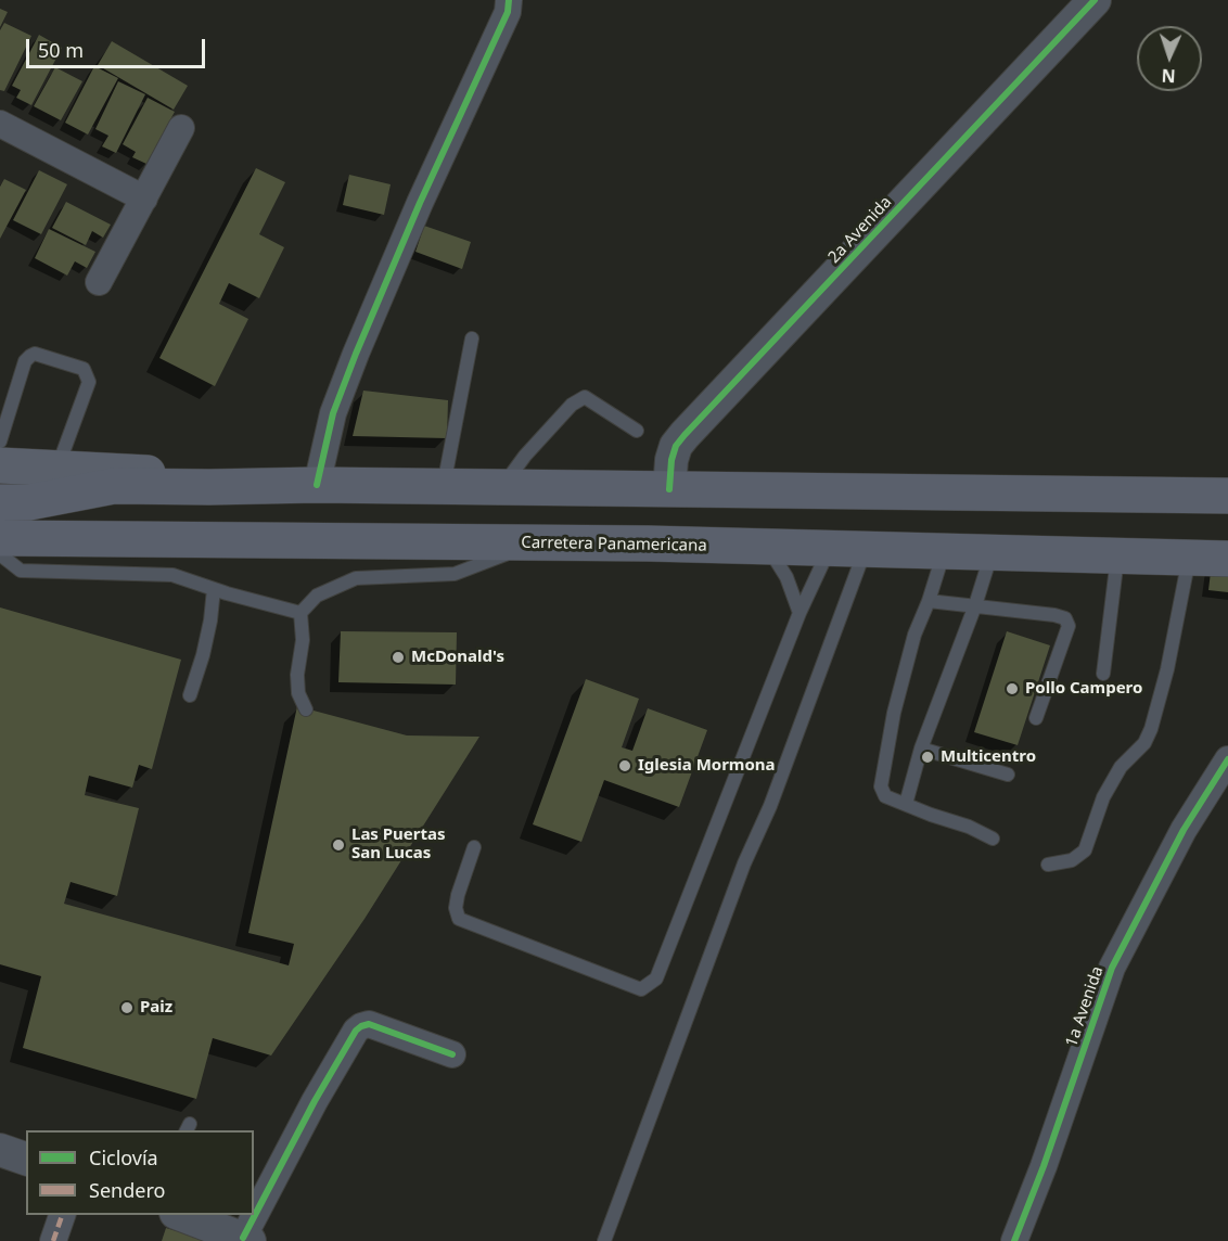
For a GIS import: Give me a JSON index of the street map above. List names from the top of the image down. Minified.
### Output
{"streets":{"highway":["Carretera Panamericana"],"street":["2a Avenida","1a Avenida"]},"places":["McDonald's","Pollo Campero","Multicentro","Iglesia Mormona","Las Puertas San Lucas","Paiz"],"legend":["Ciclovía","Sendero"],"scale_bar":"50 m","north":"bottom"}
